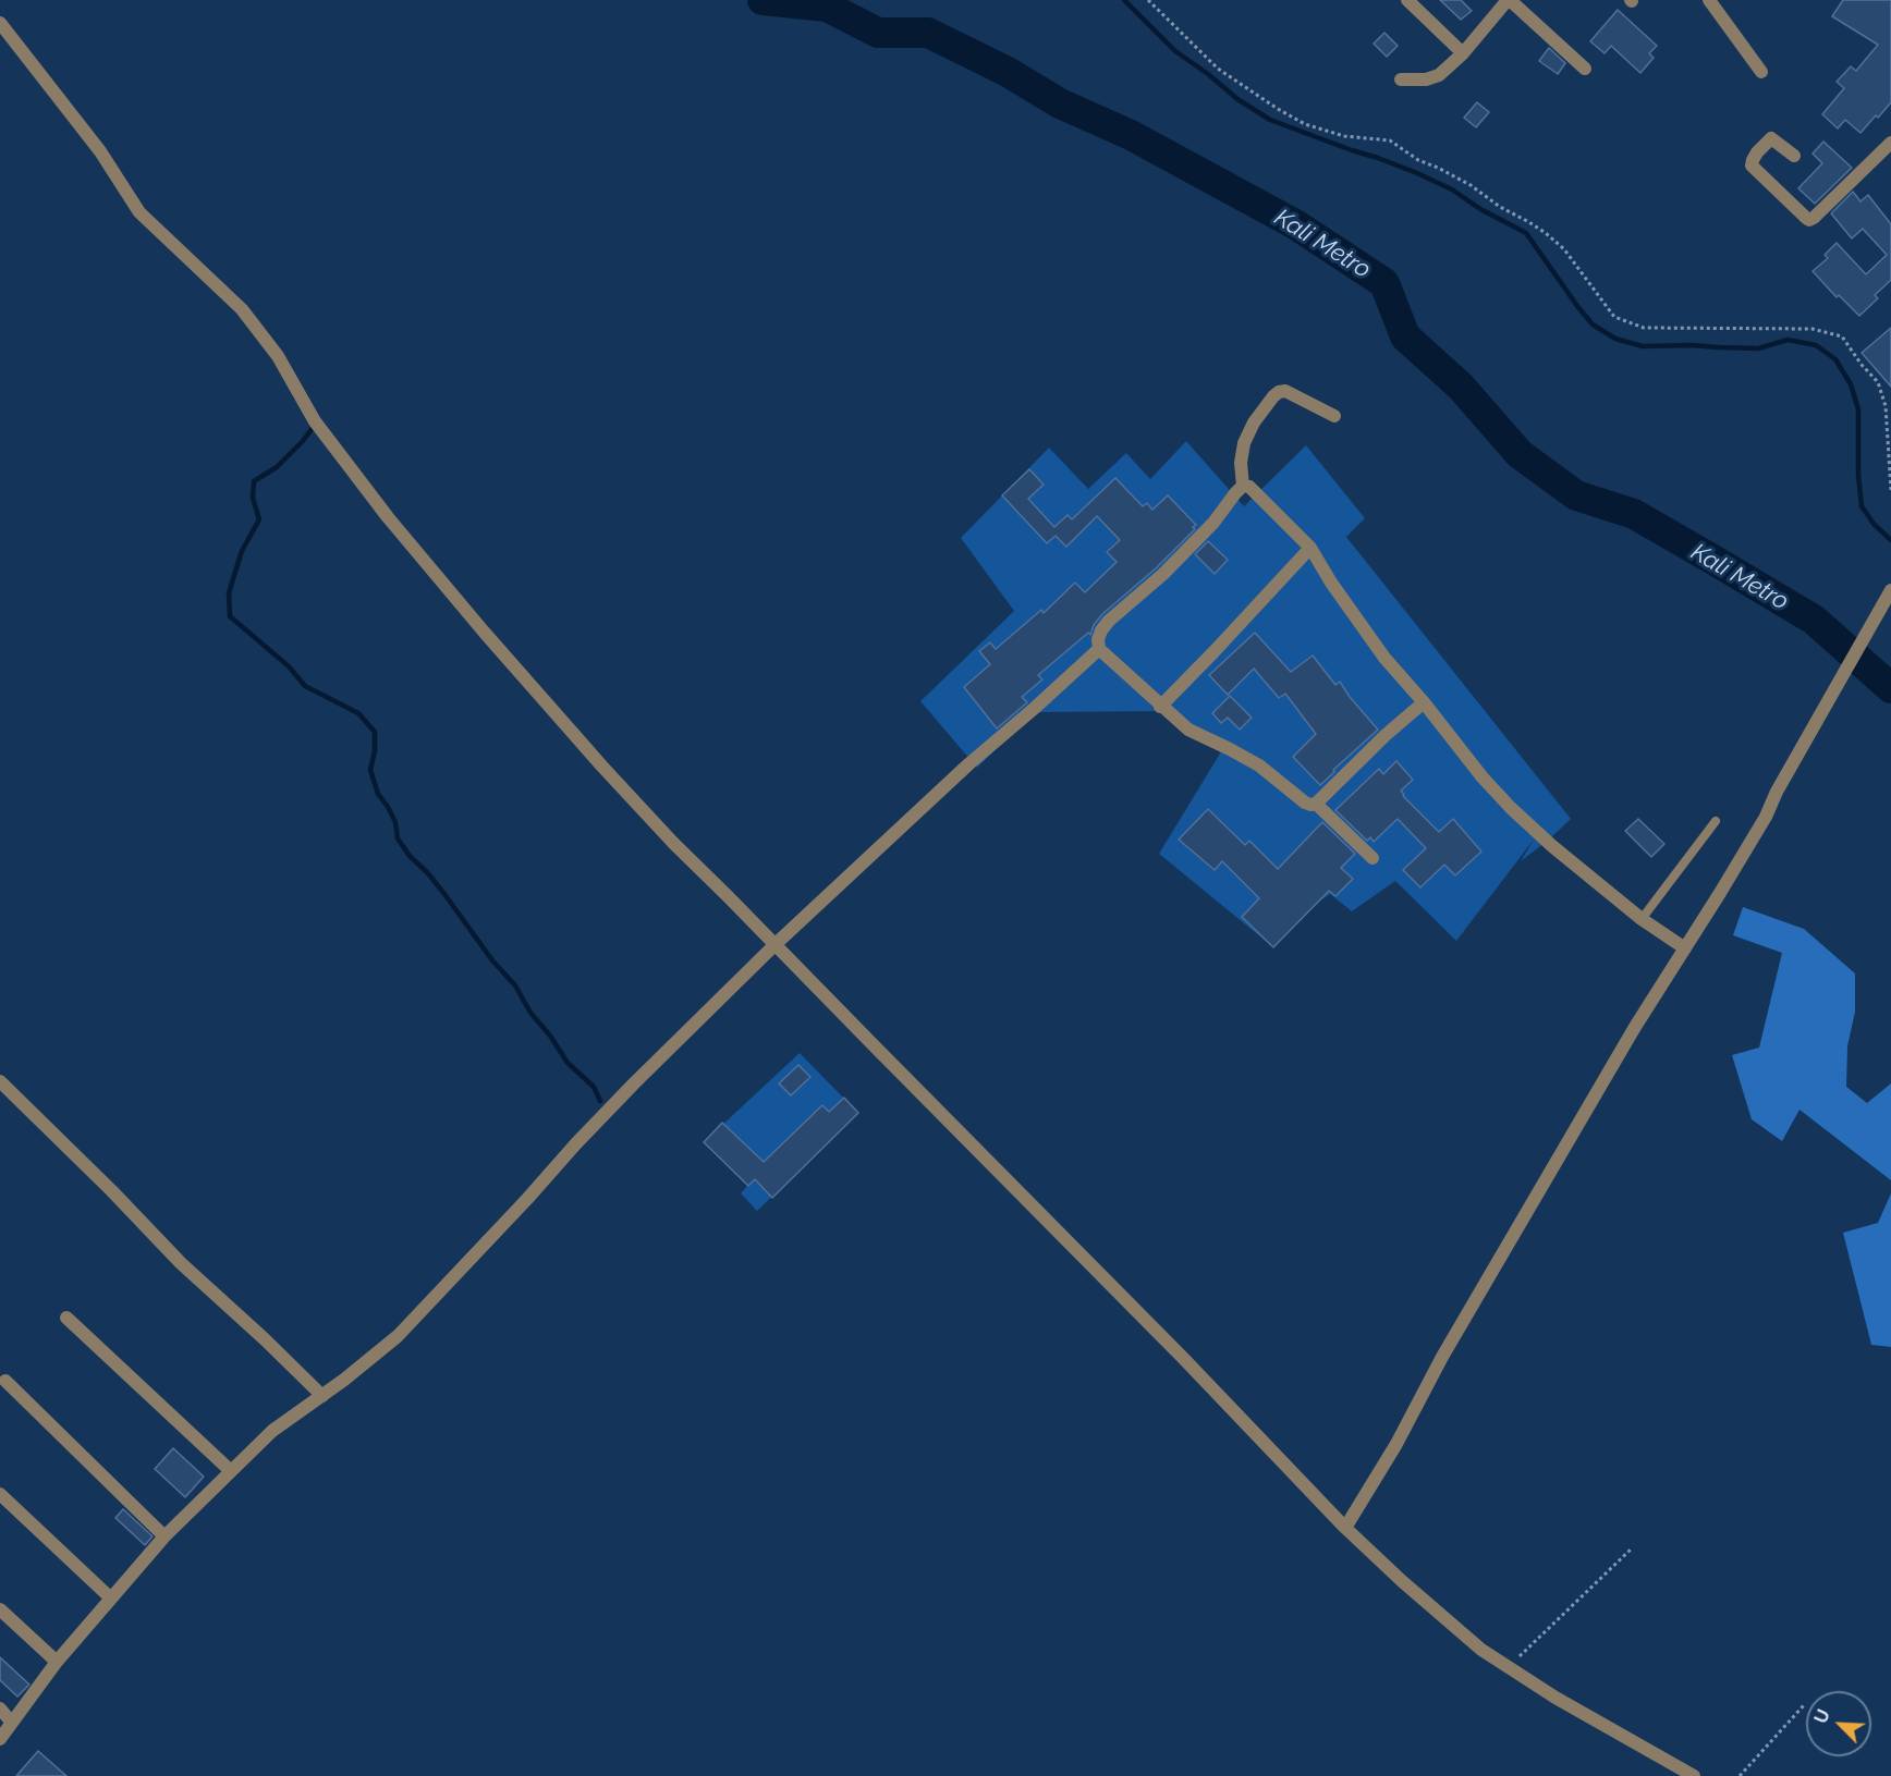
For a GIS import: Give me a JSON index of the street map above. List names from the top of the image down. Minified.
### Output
{"water":["Kali Metro"],"north":"top left"}
